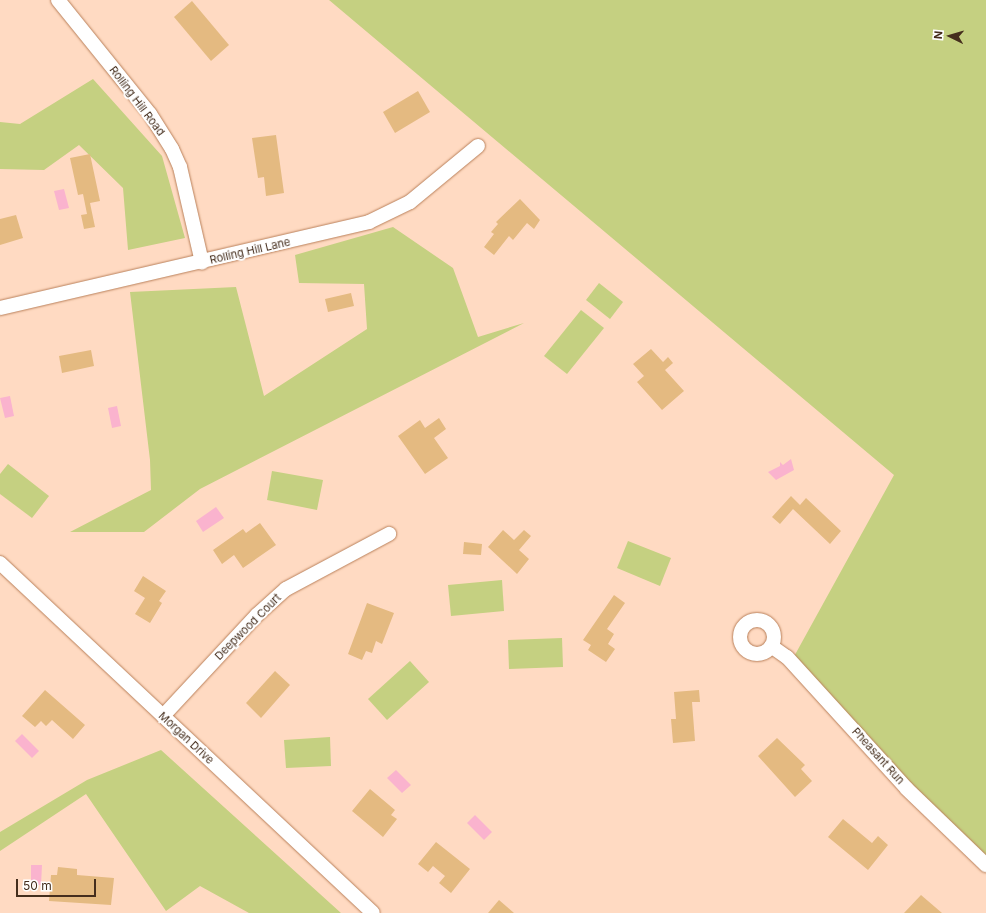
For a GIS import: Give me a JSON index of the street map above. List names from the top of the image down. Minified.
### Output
{"streets":{"street":["Rolling Hill Road","Rolling Hill Lane","Deepwood Court","Morgan Drive","Pheasant Run"]},"crossings":[["Rolling Hill Road","Rolling Hill Lane"],["Deepwood Court","Morgan Drive"]],"scale_bar":"50 m","north":"left"}
